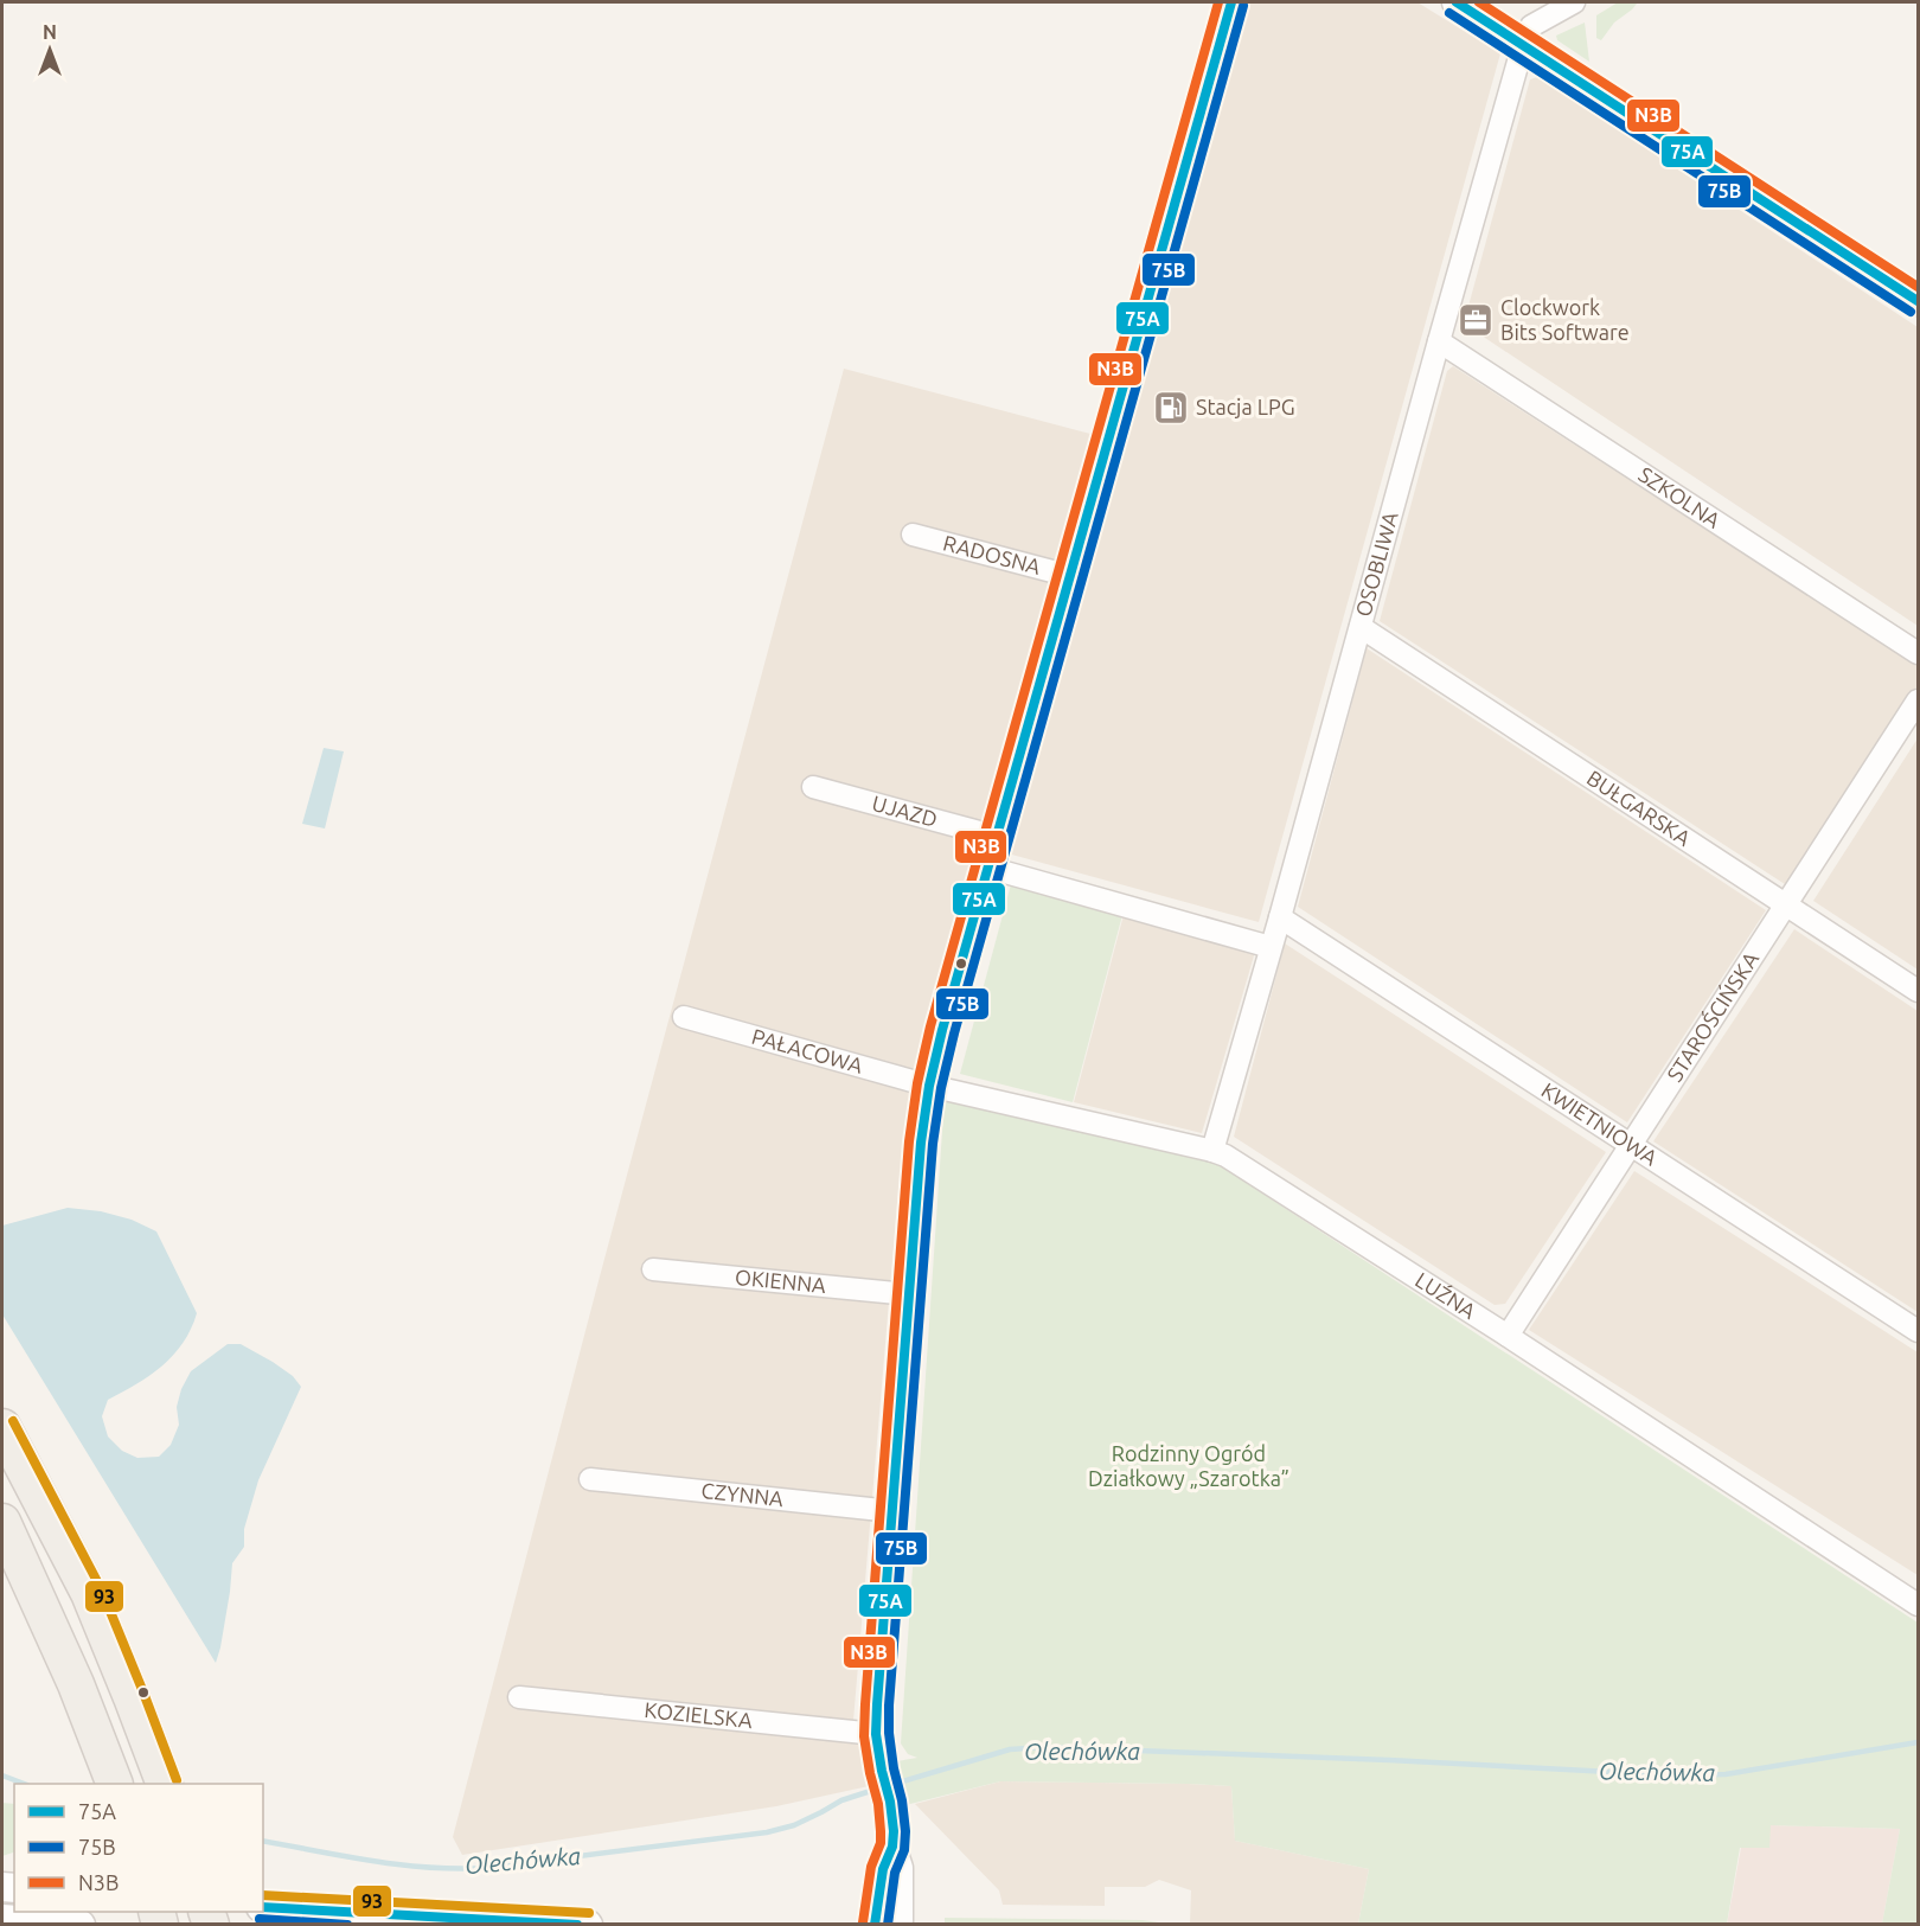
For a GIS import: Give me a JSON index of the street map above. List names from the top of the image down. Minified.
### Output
{"streets":{"street":["SZKOLNA","RADOSNA","OSOBLIWA","BUŁGARSKA","UJAZD","STAROŚCIŃSKA","PAŁACOWA","KWIETNIOWA","OKIENNA","LUŹNA","CZYNNA","KOZIELSKA"]},"crossings":[["SZKOLNA","OSOBLIWA"],["OSOBLIWA","BUŁGARSKA"],["OSOBLIWA","KWIETNIOWA"],["OSOBLIWA","LUŹNA"],["BUŁGARSKA","STAROŚCIŃSKA"],["STAROŚCIŃSKA","KWIETNIOWA"],["STAROŚCIŃSKA","LUŹNA"],["PAŁACOWA","LUŹNA"]],"water":["Olechówka"],"parks":["Rodzinny Ogród Działkowy „Szarotka”"],"places":{"office":["Clockwork Bits Software"],"fuel station":["Stacja LPG"]},"lines":["transit line 75A","transit line N3B","transit line 75B","transit line 93"],"legend":["75A","75B","N3B"],"north":"top"}
